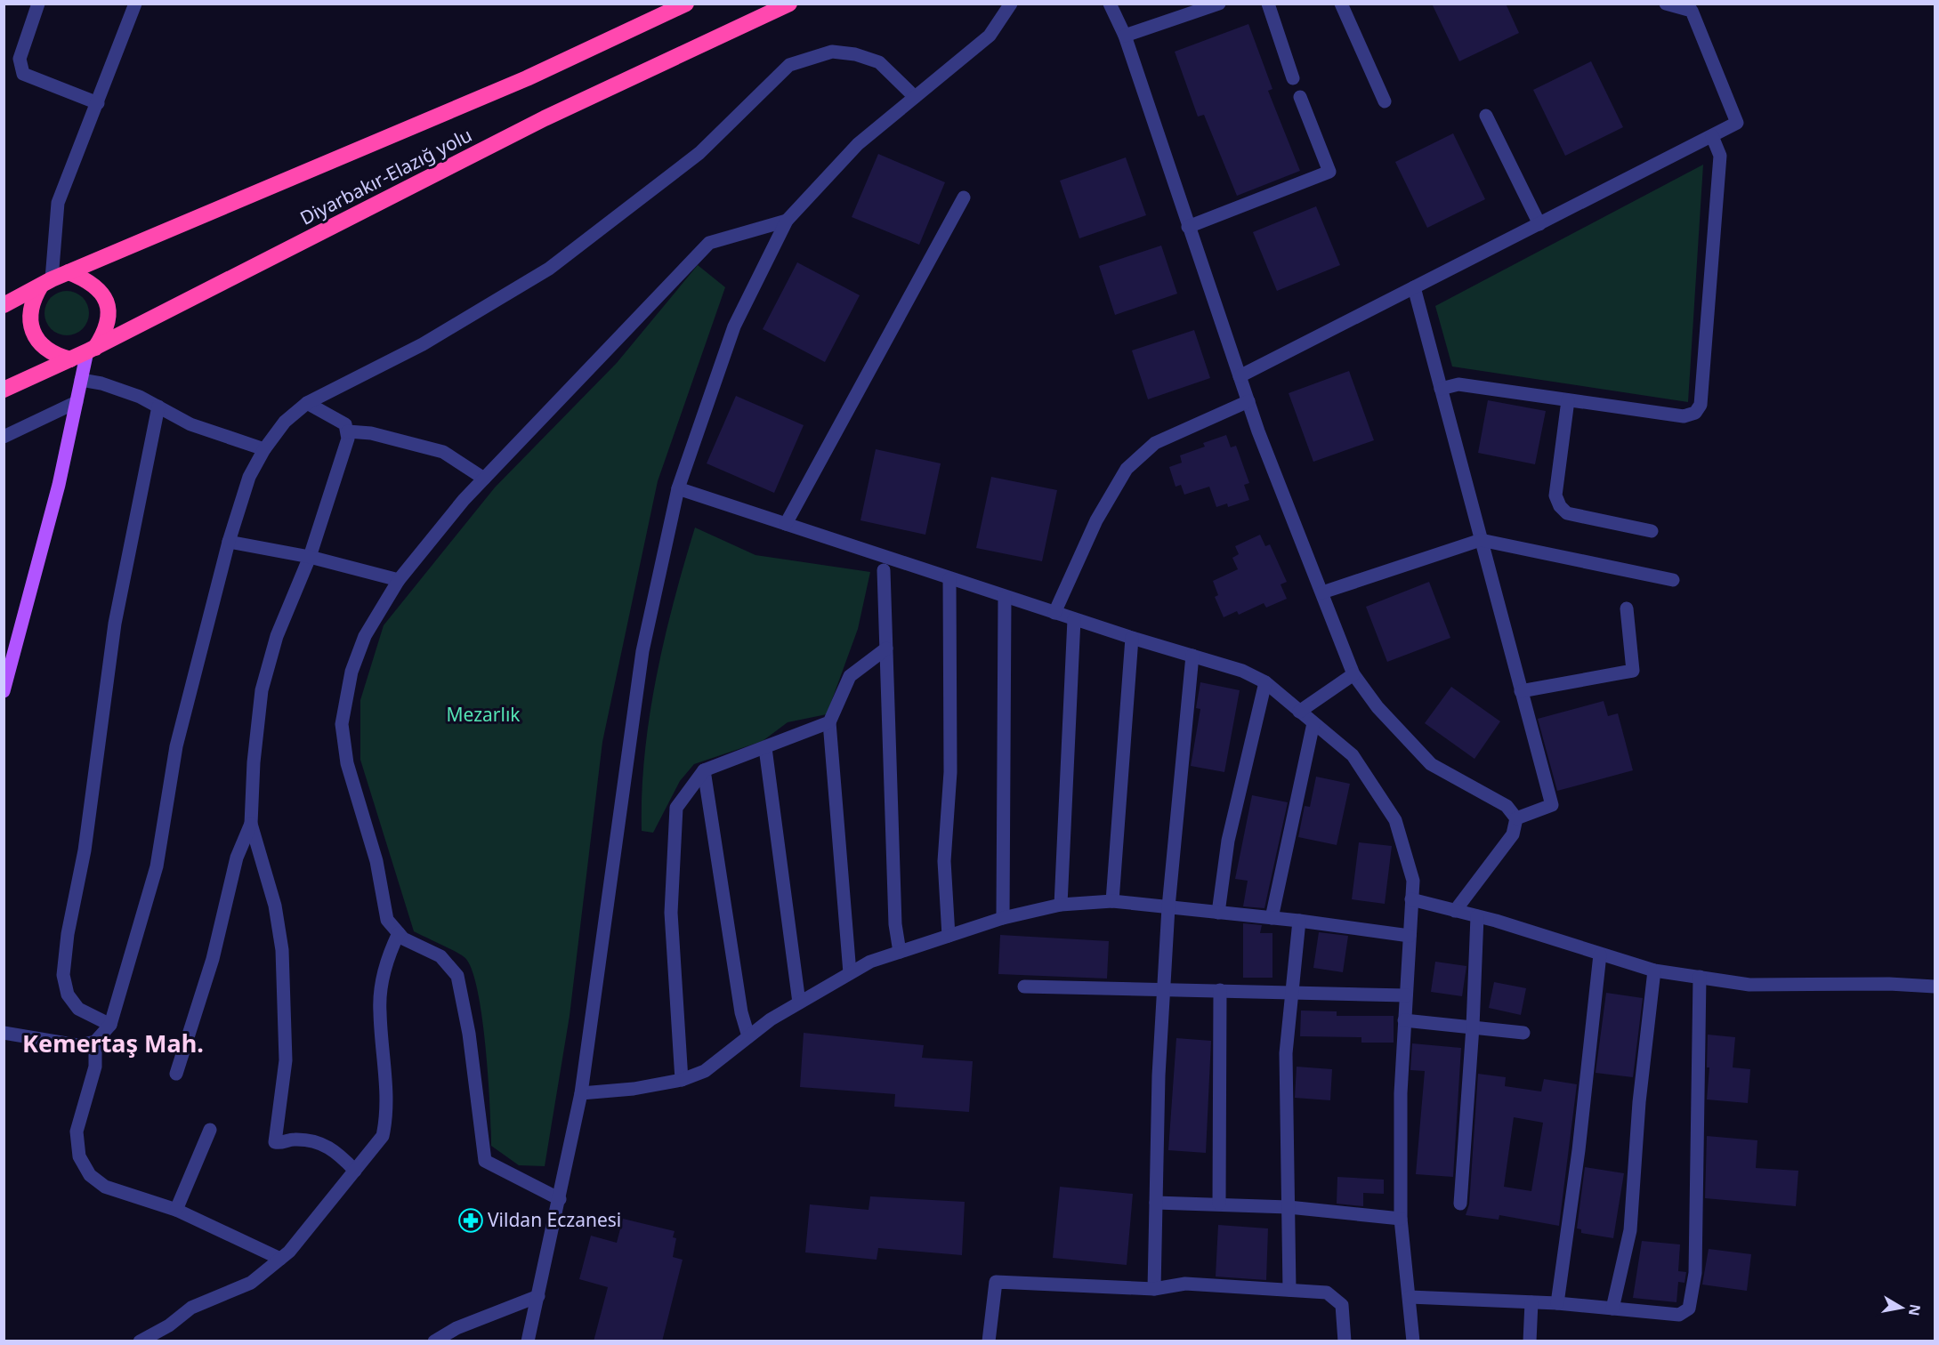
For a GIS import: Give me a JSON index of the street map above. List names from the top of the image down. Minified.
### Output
{"streets":{"highway":["Diyarbakır-Elazığ yolu"]},"districts":["Kemertaş Mah."],"parks":["Mezarlık"],"places":{"pharmacy":["Vildan Eczanesi"]},"north":"right"}
